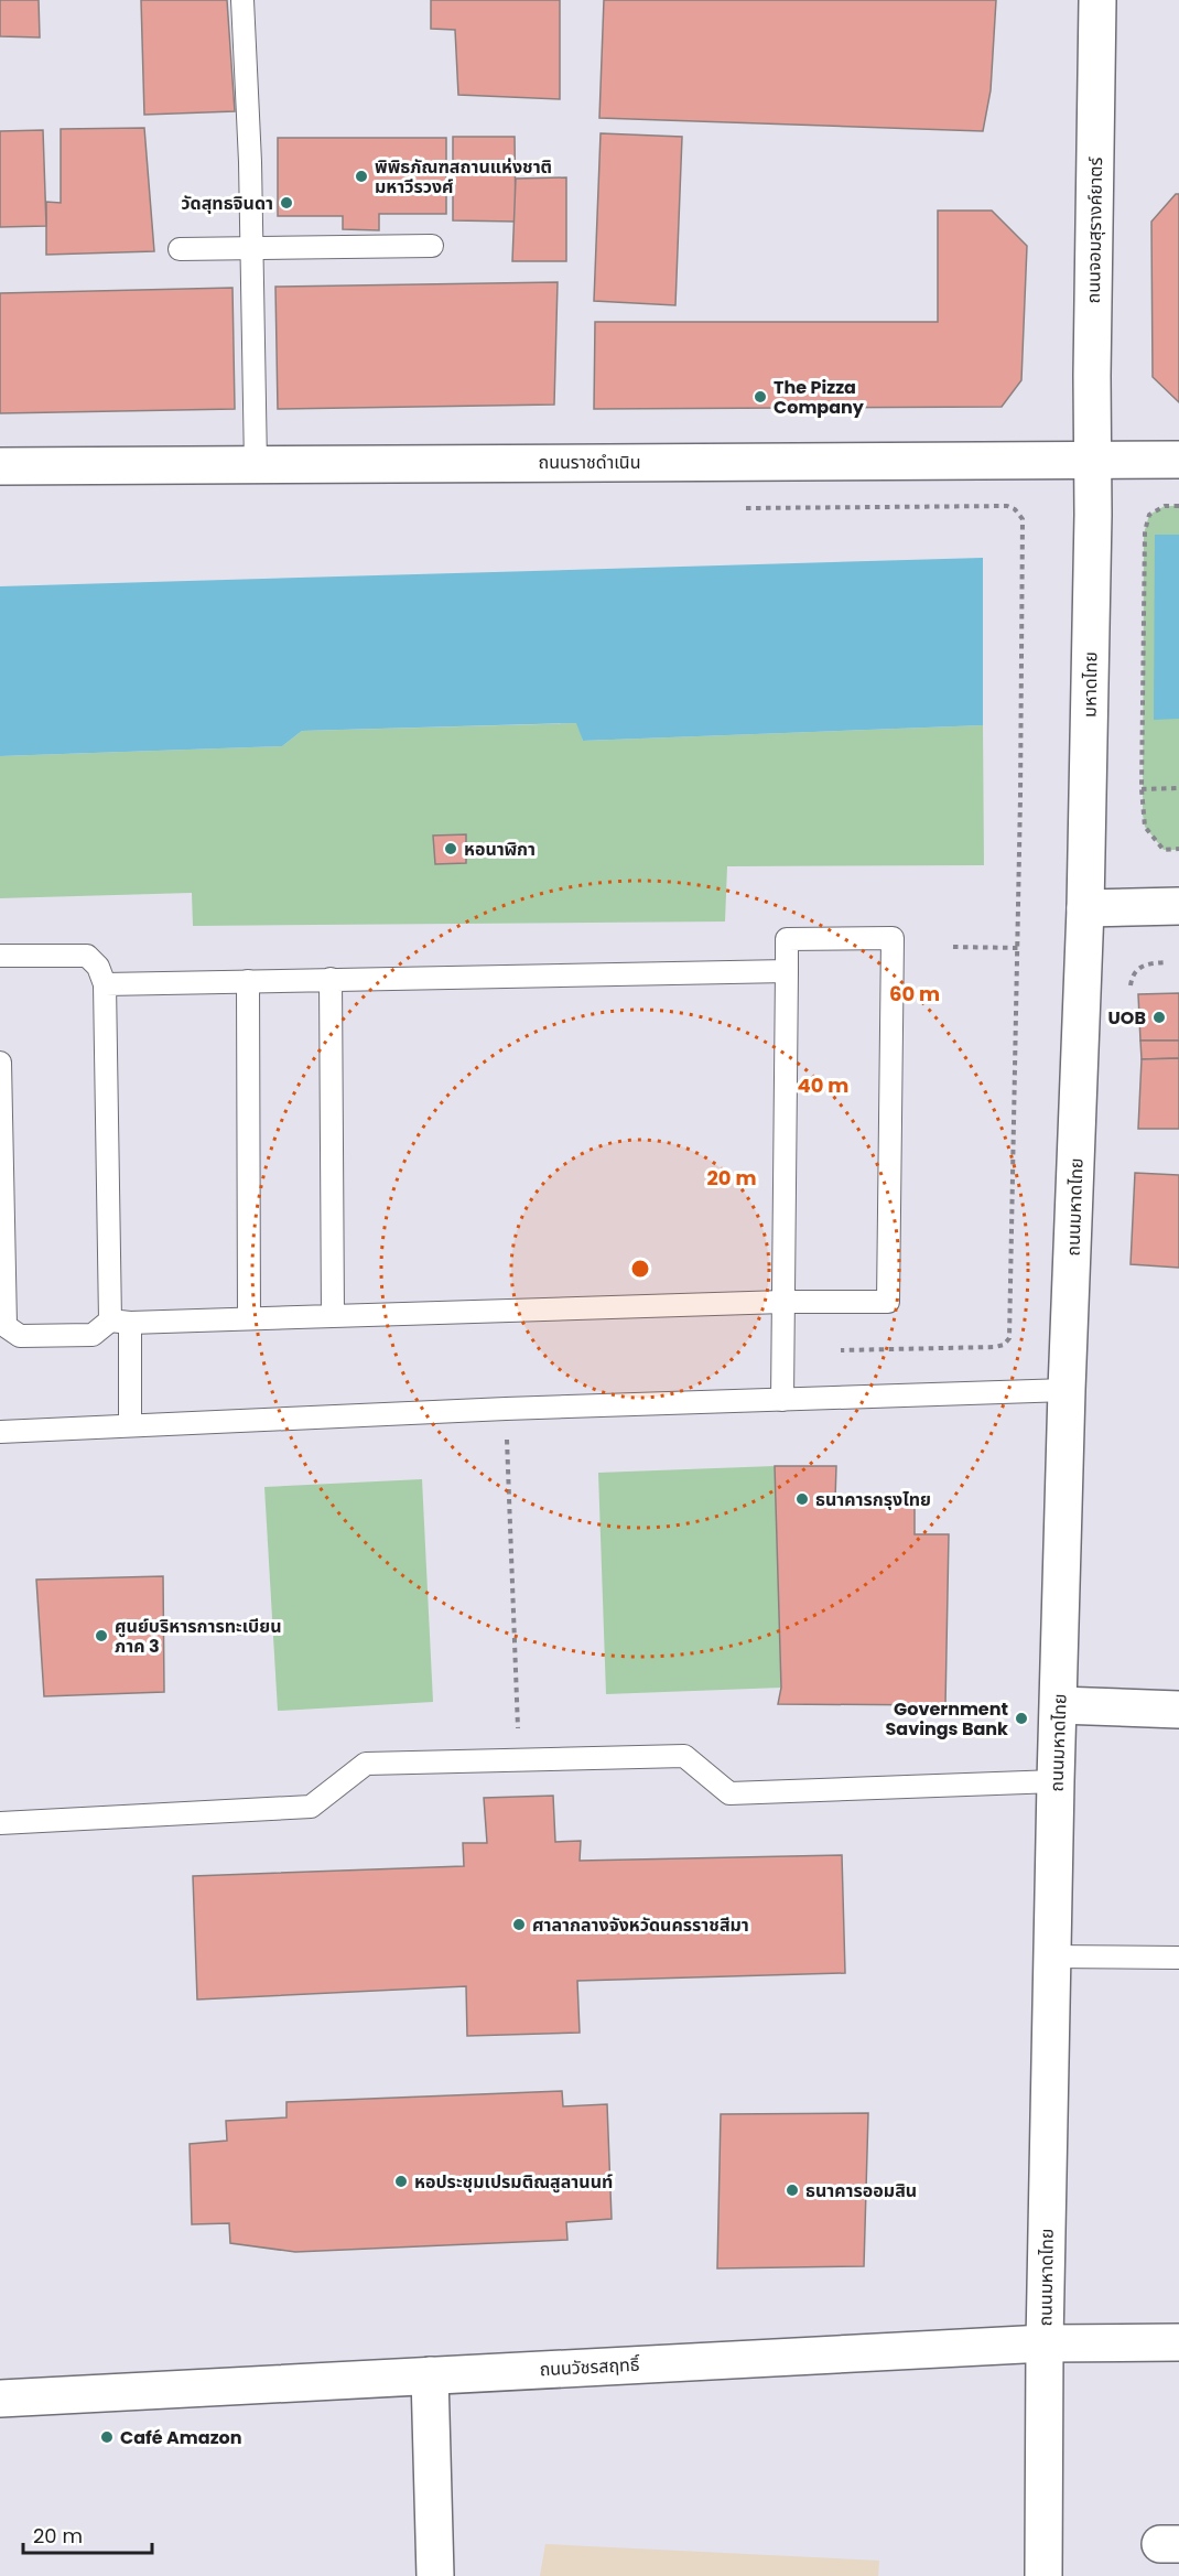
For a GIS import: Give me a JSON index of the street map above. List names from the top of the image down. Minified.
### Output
{"streets":{"street":["ถนนจอมสุรางค์ยาตร์","ถนนราชดำเนิน","มหาดไทย","ถนนมหาดไทย","ถนนวัชรสฤทธิ์"]},"crossings":[["ถนนจอมสุรางค์ยาตร์","ถนนราชดำเนิน"],["ถนนจอมสุรางค์ยาตร์","มหาดไทย"],["ถนนราชดำเนิน","มหาดไทย"],["มหาดไทย","ถนนมหาดไทย"],["ถนนมหาดไทย","ถนนวัชรสฤทธิ์"]],"places":["พิพิธภัณฑสถานแห่งชาติ มหาวีรวงศ์","วัดสุทธจินดา","The Pizza Company","หอนาฬิกา","UOB","ธนาคารกรุงไทย","ศูนย์บริหารการทะเบียน ภาค 3","Government Savings Bank","ศาลากลางจังหวัดนครราชสีมา","หอประชุมเปรมติณสูลานนท์","ธนาคารออมสิน","Café Amazon"],"scale_bar":"20 m","rings":["60 m","40 m","20 m"]}
